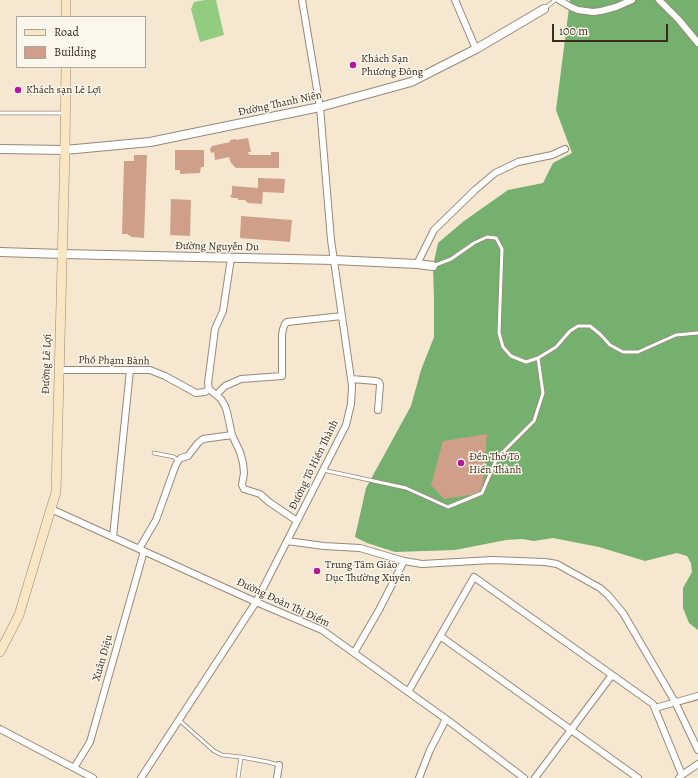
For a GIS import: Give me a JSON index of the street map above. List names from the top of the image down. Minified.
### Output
{"streets":{"main road":["Đường Lê Lợi"],"street":["Đường Thanh Niên","Đường Nguyễn Du","Phố Phạm Bành","Đường Tô Hiến Thành","Đường Đoàn Thị Điểm","Xuân Diệu"]},"crossings":[["Đường Thanh Niên","Đường Lê Lợi"],["Đường Thanh Niên","Đường Tô Hiến Thành"],["Đường Nguyễn Du","Đường Lê Lợi"],["Đường Nguyễn Du","Đường Tô Hiến Thành"],["Phố Phạm Bành","Đường Lê Lợi"],["Đường Lê Lợi","Đường Đoàn Thị Điểm"],["Đường Tô Hiến Thành","Đường Đoàn Thị Điểm"],["Đường Đoàn Thị Điểm","Xuân Diệu"]],"places":["Khách Sạn Phương Đông","Khách sạn Lê Lợi","Đền Thờ Tô Hiến Thành","Trung Tâm Giáo Dục Thường Xuyên"],"legend":["Road","Building"],"scale_bar":"100 m"}
